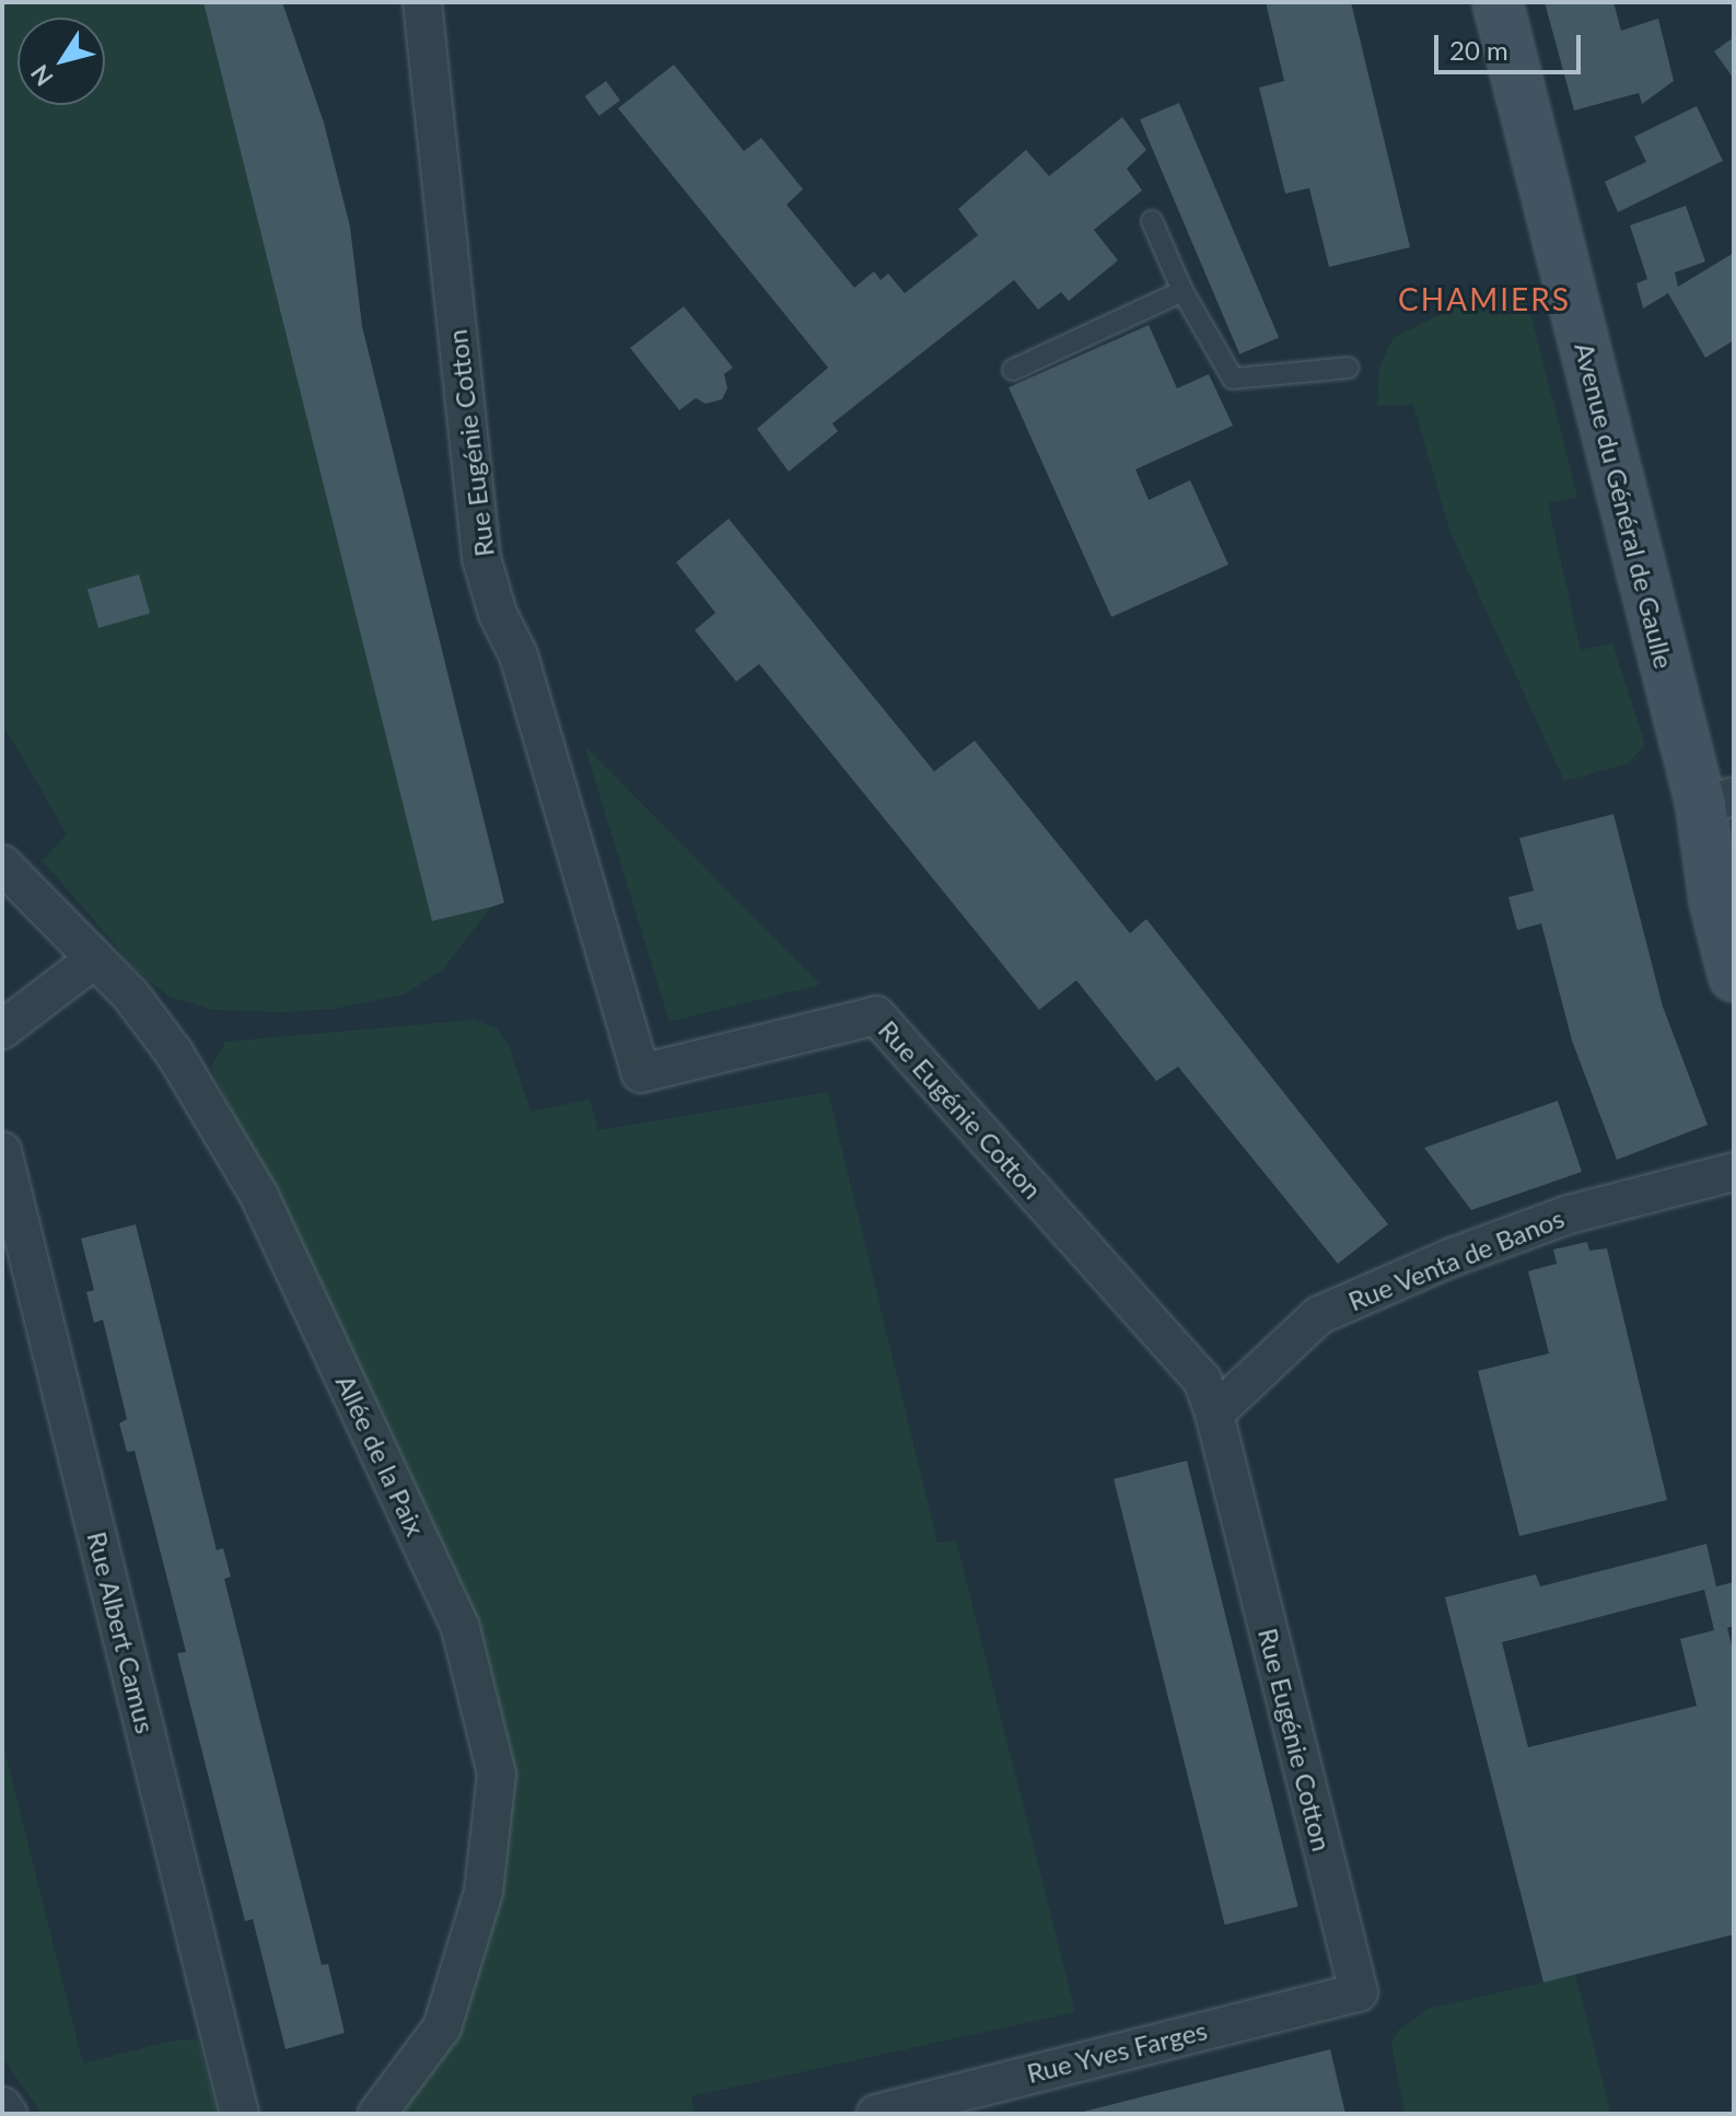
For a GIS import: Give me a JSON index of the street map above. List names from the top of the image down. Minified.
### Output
{"streets":{"main road":["Avenue du Général de Gaulle"],"street":["Rue Eugénie Cotton","Rue Venta de Banos","Allée de la Paix","Rue Albert Camus","Rue Yves Farges"]},"crossings":[["Rue Eugénie Cotton","Rue Venta de Banos"],["Rue Eugénie Cotton","Rue Yves Farges"]],"districts":["CHAMIERS"],"scale_bar":"20 m","north":"bottom left"}
